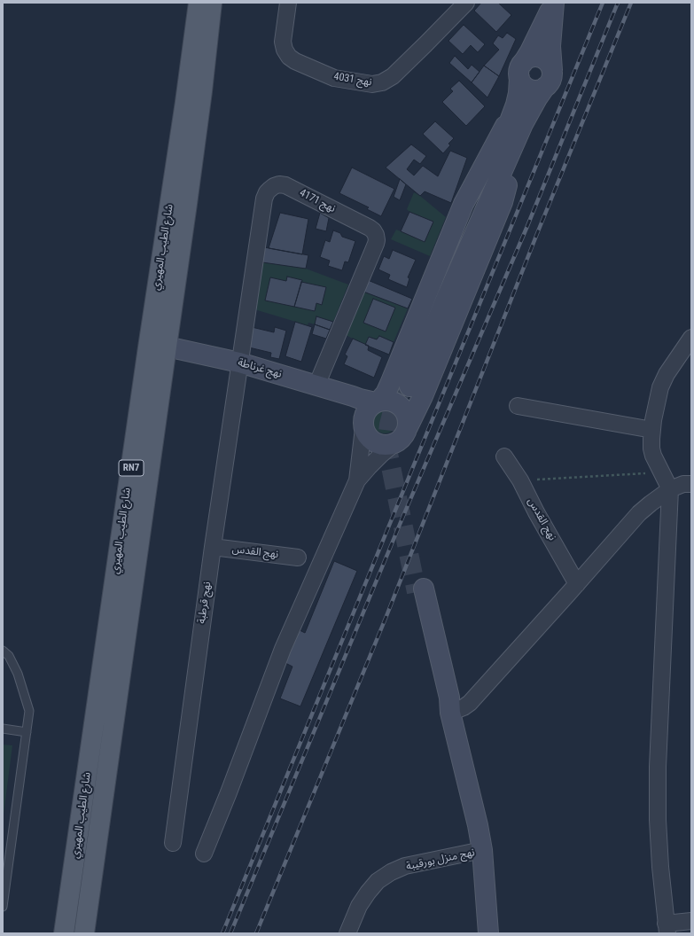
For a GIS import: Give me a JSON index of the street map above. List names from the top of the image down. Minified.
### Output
{"streets":{"main road":["شارع الطيب المهيري","RN7"],"street":["نهج 4031","نهج 4171","نهج غرناطة","نهج القدس","نهج قرطبة","نهج منزل بورقيبة"]},"crossings":[["نهج 4171","نهج غرناطة"],["نهج 4171","نهج قرطبة"],["شارع الطيب المهيري","نهج غرناطة"],["نهج غرناطة","نهج قرطبة"],["نهج القدس","نهج قرطبة"]]}
